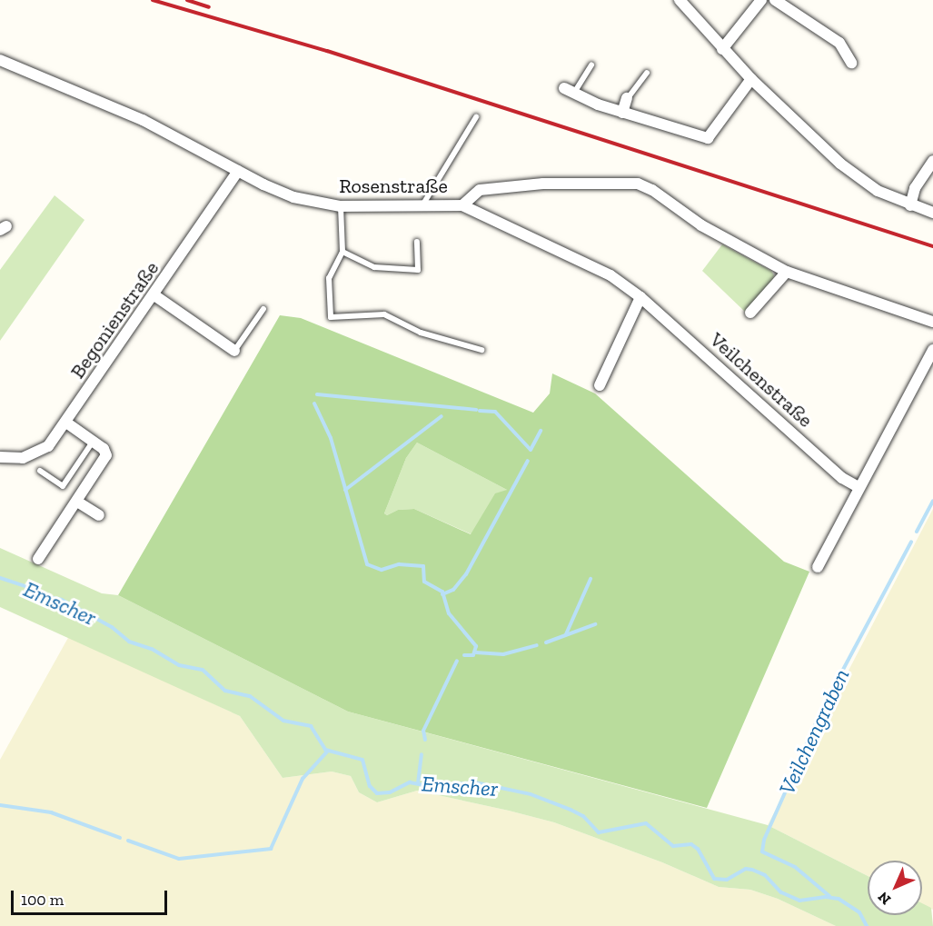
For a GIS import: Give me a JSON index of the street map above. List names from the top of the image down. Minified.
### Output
{"streets":{"street":["Rosenstraße","Begonienstraße","Veilchenstraße"]},"crossings":[["Rosenstraße","Begonienstraße"],["Rosenstraße","Veilchenstraße"]],"water":["Emscher","Veilchengraben"],"scale_bar":"100 m","north":"bottom left"}
